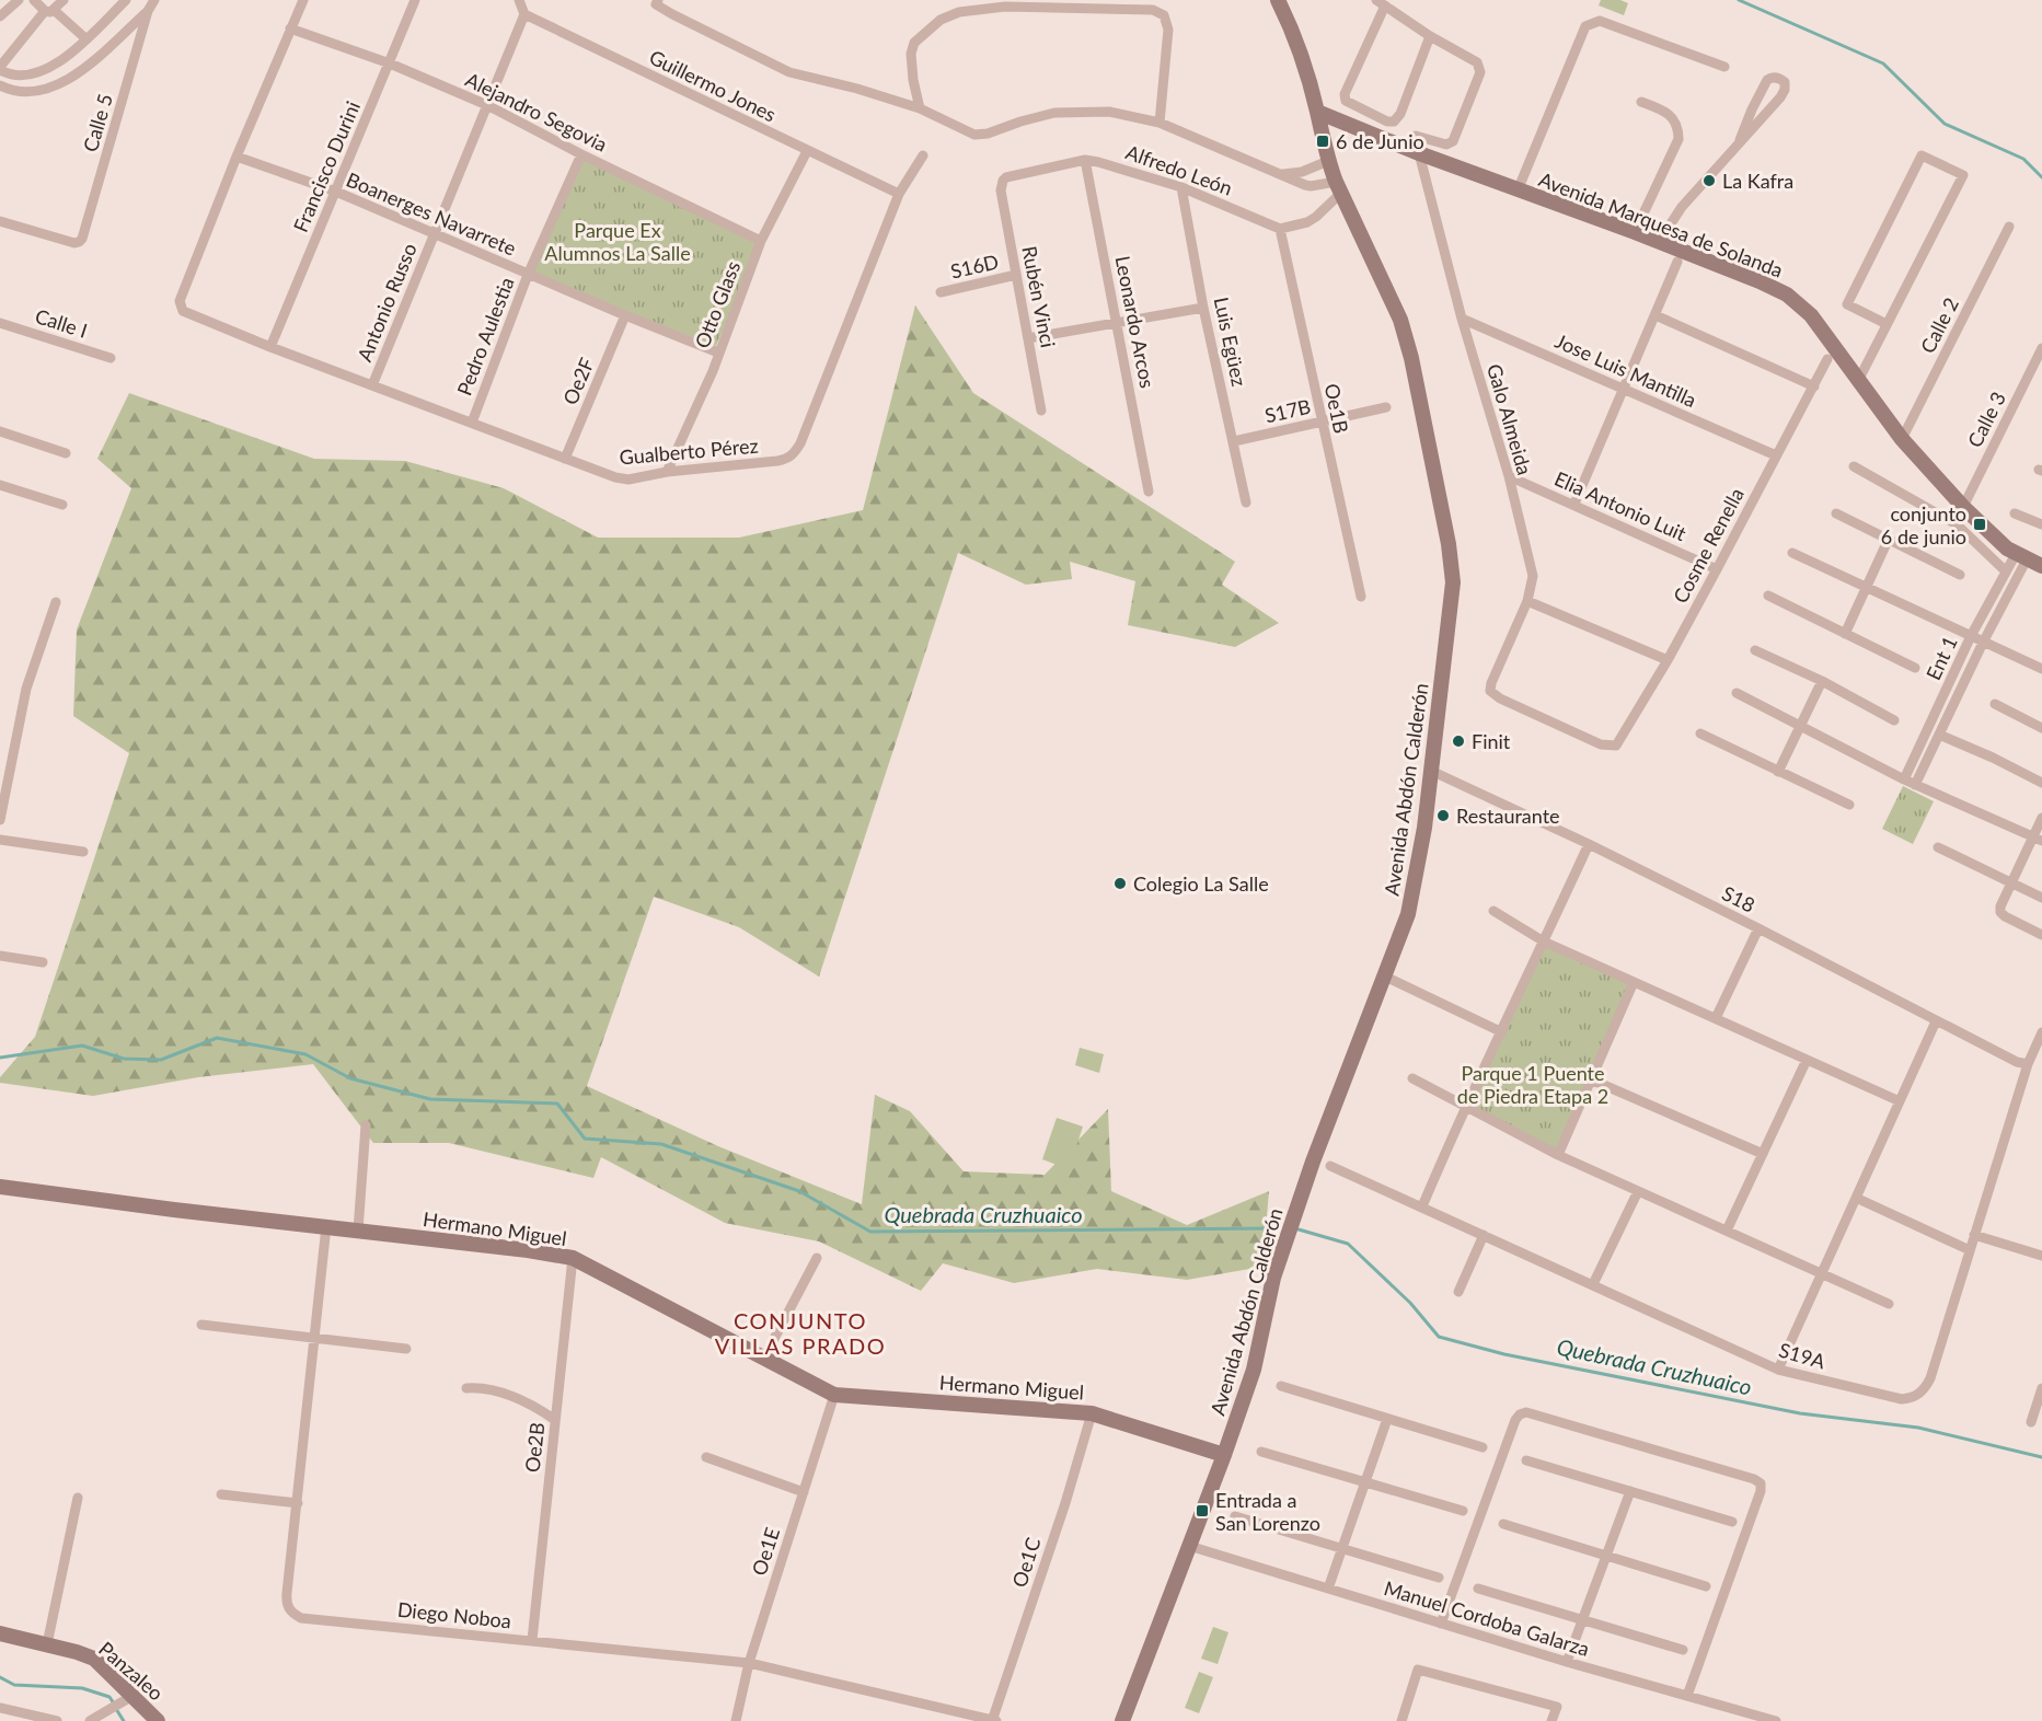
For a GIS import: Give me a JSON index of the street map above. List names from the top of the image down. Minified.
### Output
{"streets":{"street":["Guillermo Jones","Alejandro Segovia","Calle 5","Francisco Durini","Alfredo León","Boanerges Navarrete","Avenida Marquesa de Solanda","S16D","Rubén Vinci","Antonio Russo","Otto Glass","Leonardo Arcos","Calle I","Calle 2","Pedro Aulestia","Luis Egüez","Jose Luis Mantilla","Oe2F","Oe1B","S17B","Galo Almeida","Calle 3","Gualberto Pérez","Elia Antonio Luit","Cosme Renella","Ent 1","Avenida Abdón Calderón","S18","Hermano Miguel","S19A","Oe2B","Oe1E","Oe1C","Diego Noboa","Manuel Cordoba Galarza","Panzaleo"]},"crossings":[["Guillermo Jones","Antonio Russo"],["Guillermo Jones","Otto Glass"],["Guillermo Jones","Gualberto Pérez"],["Alejandro Segovia","Francisco Durini"],["Alejandro Segovia","Antonio Russo"],["Alejandro Segovia","Otto Glass"],["Alejandro Segovia","Pedro Aulestia"],["Francisco Durini","Boanerges Navarrete"],["Francisco Durini","Gualberto Pérez"],["Alfredo León","Rubén Vinci"],["Alfredo León","Leonardo Arcos"],["Alfredo León","Luis Egüez"],["Alfredo León","Oe1B"],["Boanerges Navarrete","Antonio Russo"],["Boanerges Navarrete","Otto Glass"],["Boanerges Navarrete","Pedro Aulestia"],["Boanerges Navarrete","Oe2F"],["Boanerges Navarrete","Gualberto Pérez"],["Avenida Marquesa de Solanda","Calle 2"],["Avenida Marquesa de Solanda","Galo Almeida"],["Avenida Marquesa de Solanda","Calle 3"],["Avenida Marquesa de Solanda","Ent 1"],["Avenida Marquesa de Solanda","Avenida Abdón Calderón"],["S16D","Rubén Vinci"],["Antonio Russo","Gualberto Pérez"],["Otto Glass","Gualberto Pérez"],["Pedro Aulestia","Gualberto Pérez"],["Luis Egüez","S17B"],["Jose Luis Mantilla","Galo Almeida"],["Jose Luis Mantilla","Cosme Renella"],["Oe2F","Gualberto Pérez"],["Oe1B","S17B"],["Galo Almeida","Elia Antonio Luit"],["Galo Almeida","Cosme Renella"],["Elia Antonio Luit","Cosme Renella"],["Avenida Abdón Calderón","S18"],["Avenida Abdón Calderón","Hermano Miguel"],["Avenida Abdón Calderón","Manuel Cordoba Galarza"],["S18","S19A"],["Hermano Miguel","Oe2B"],["Hermano Miguel","Oe1E"],["Hermano Miguel","Oe1C"],["Hermano Miguel","Diego Noboa"],["Oe2B","Diego Noboa"],["Oe1E","Diego Noboa"],["Oe1C","Diego Noboa"]],"districts":["CONJUNTO VILLAS PRADO"],"water":["Quebrada Cruzhuaico"],"parks":["Parque Ex Alumnos La Salle","Parque 1 Puente de Piedra Etapa 2"],"places":{"transit":["6 de Junio","conjunto 6 de junio","Entrada a San Lorenzo"],"other":["La Kafra","Finit","Restaurante","Colegio La Salle"]}}
